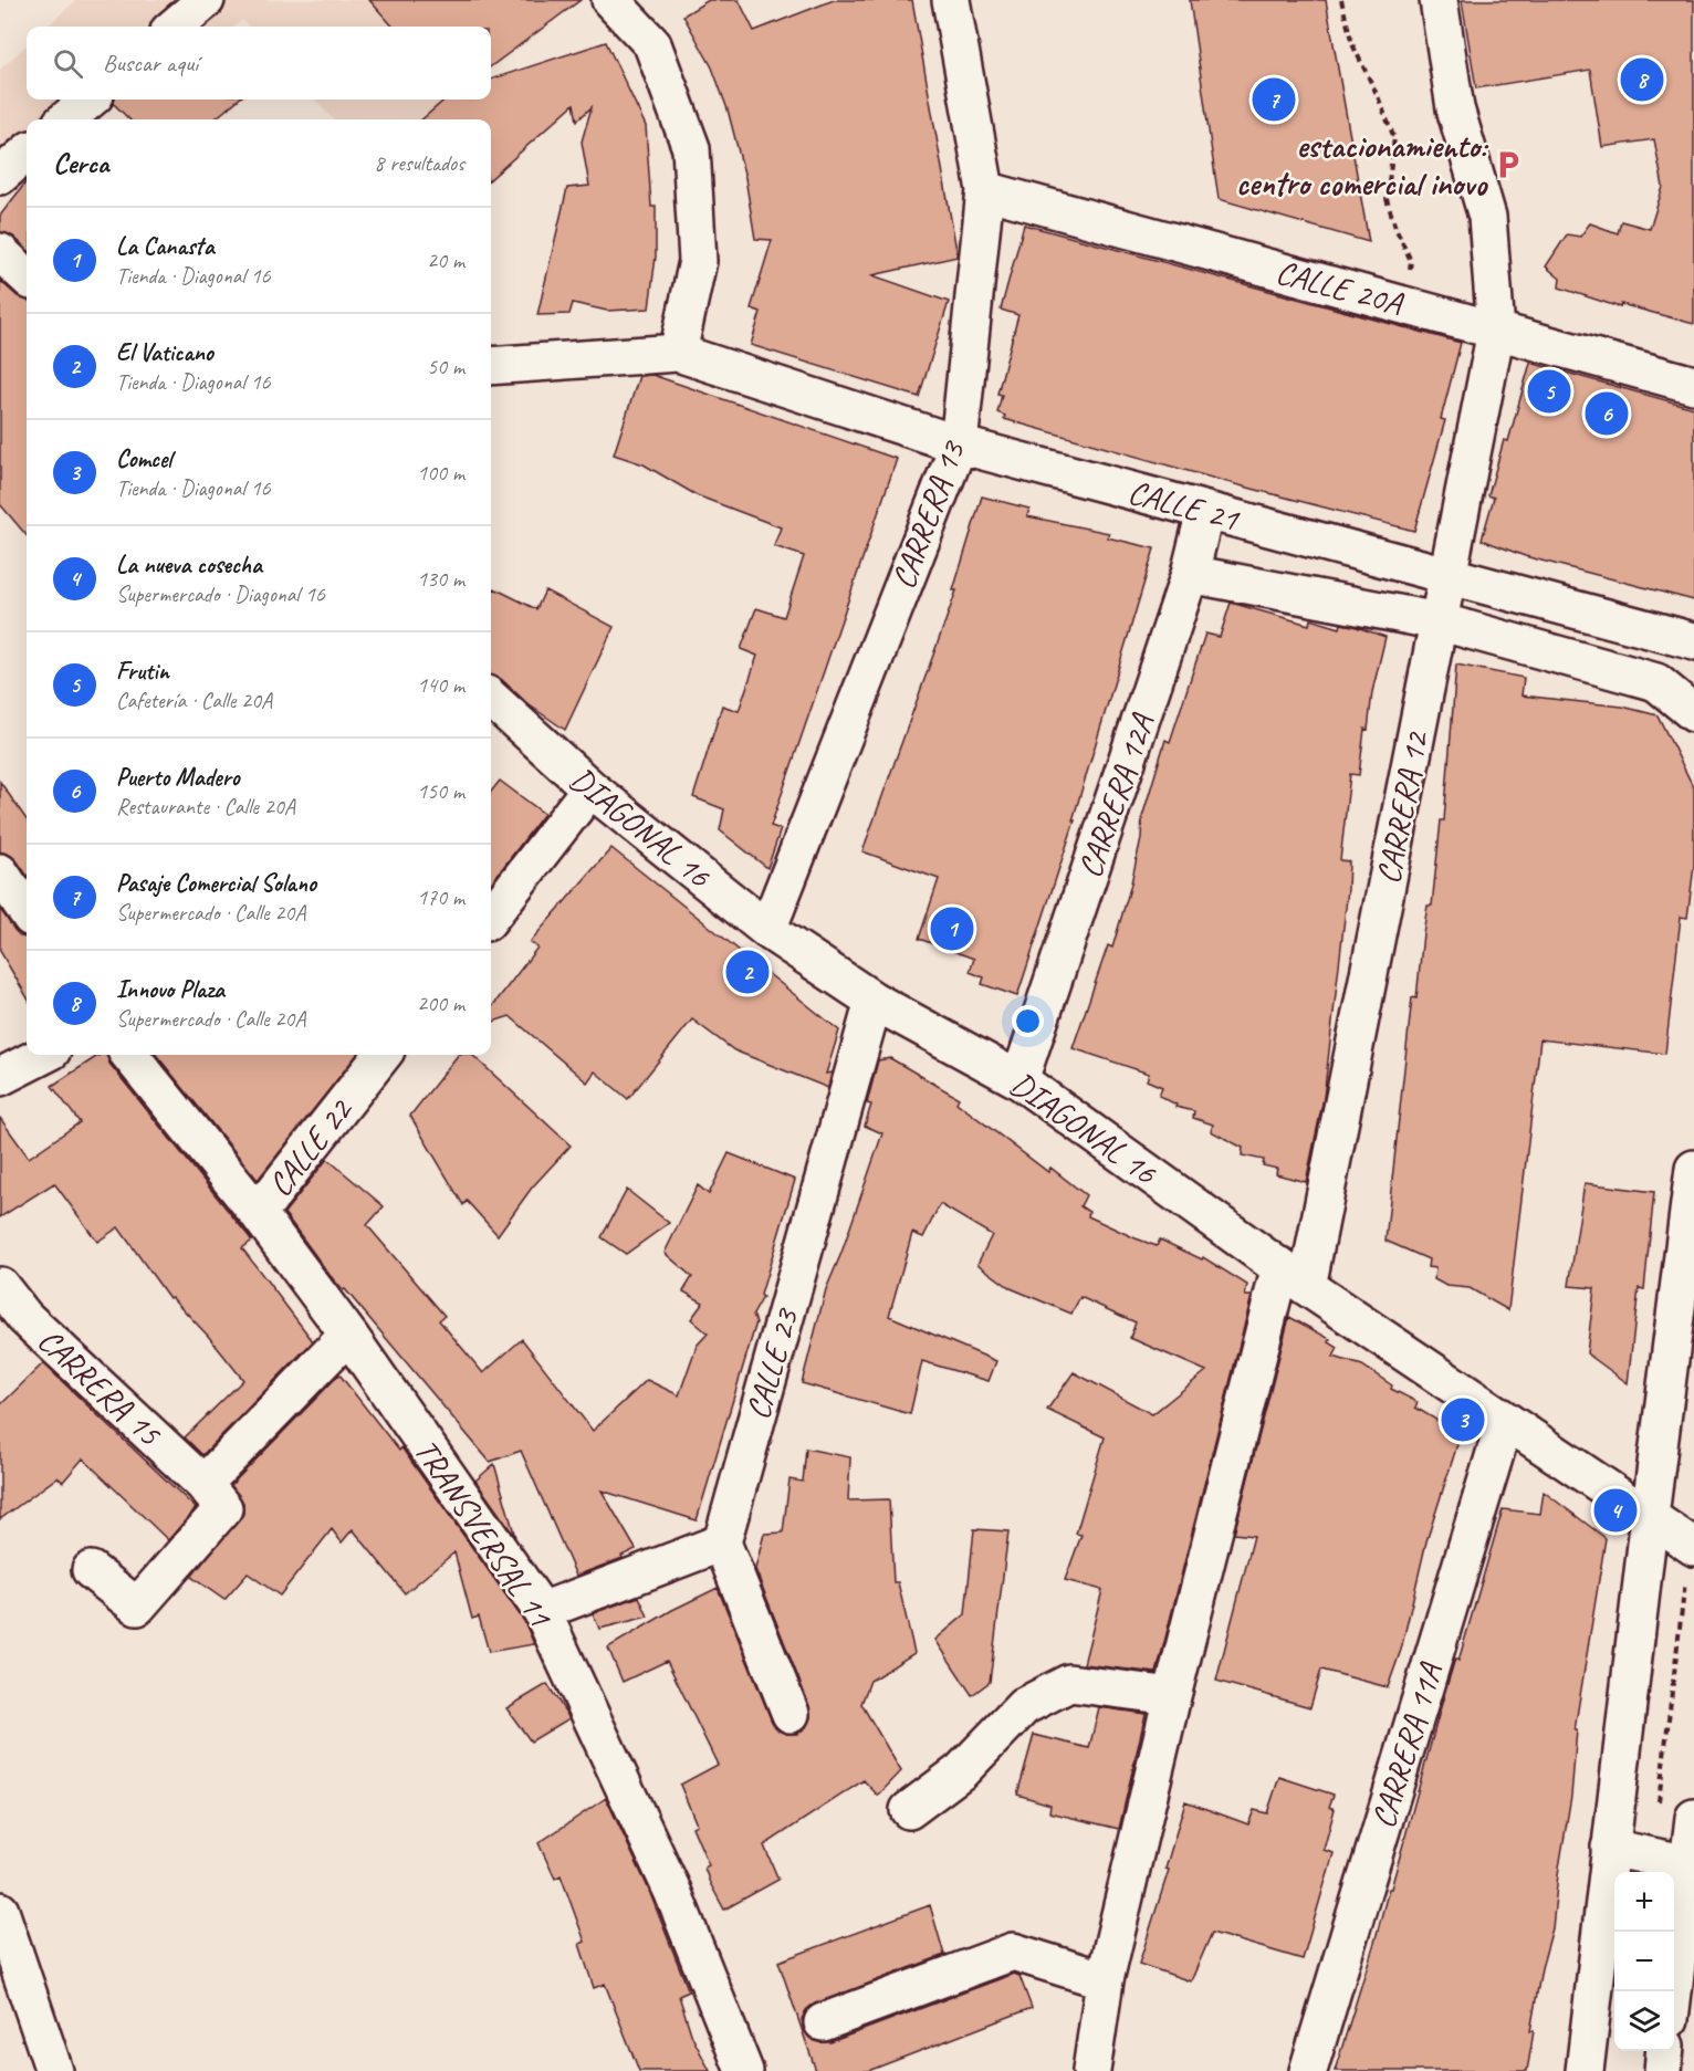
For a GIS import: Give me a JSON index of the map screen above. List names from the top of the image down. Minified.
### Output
{"streets":{"street":["CALLE 20A","CALLE 21","CARRERA 13","CARRERA 12A","CARRERA 12","DIAGONAL 16","CALLE 22","CALLE 23","CARRERA 15","TRANSVERSAL 11","CARRERA 11A"]},"crossings":[["CALLE 20A","CARRERA 13"],["CALLE 20A","CARRERA 12"],["CALLE 21","CARRERA 13"],["CALLE 21","CARRERA 12A"],["CALLE 21","CARRERA 12"],["CARRERA 13","DIAGONAL 16"],["CARRERA 12A","DIAGONAL 16"],["CARRERA 12","DIAGONAL 16"],["DIAGONAL 16","CALLE 23"],["DIAGONAL 16","CARRERA 11A"],["CALLE 22","TRANSVERSAL 11"]],"places":{"parking":["estacionamiento: centro comercial inovo"]},"page":{"search":"Buscar aquí","pins":["8","7","5","6","1","2","3","4"],"heading":["Cerca","8 resultados"],"list":[{"mark":"1","name":"La Canasta","note":"Tienda · Diagonal 16","value":"20 m"},{"mark":"2","name":"El Vaticano","note":"Tienda · Diagonal 16","value":"50 m"},{"mark":"3","name":"Comcel","note":"Tienda · Diagonal 16","value":"100 m"},{"mark":"4","name":"La nueva cosecha","note":"Supermercado · Diagonal 16","value":"130 m"},{"mark":"5","name":"Frutin","note":"Cafetería · Calle 20A","value":"140 m"},{"mark":"6","name":"Puerto Madero","note":"Restaurante · Calle 20A","value":"150 m"},{"mark":"7","name":"Pasaje Comercial Solano","note":"Supermercado · Calle 20A","value":"170 m"},{"mark":"8","name":"Innovo Plaza","note":"Supermercado · Calle 20A","value":"200 m"}],"map_buttons":["+","−"]}}
